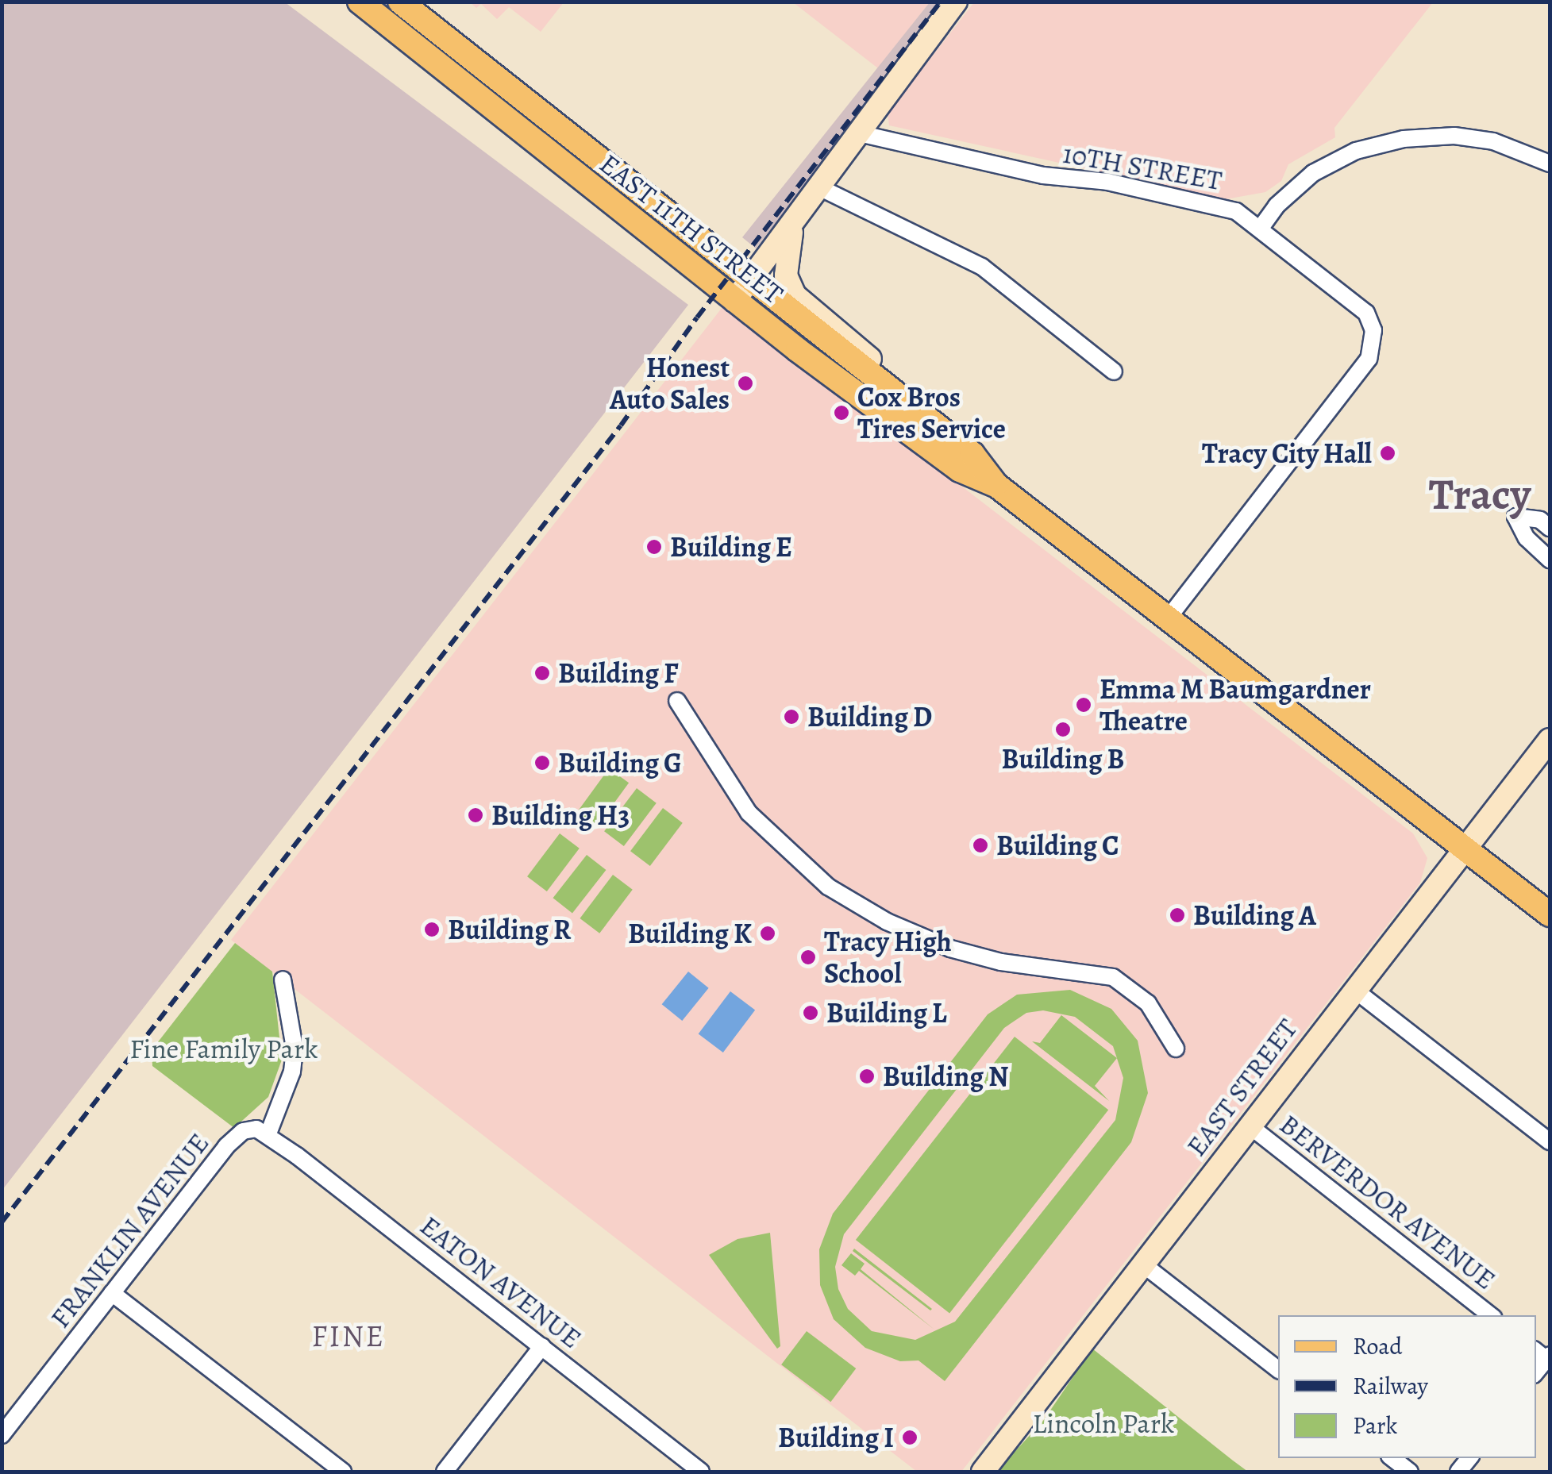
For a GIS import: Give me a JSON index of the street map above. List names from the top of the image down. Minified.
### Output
{"streets":{"main road":["EAST 11TH STREET"],"street":["10TH STREET","EAST STREET","BERVERDOR AVENUE","FRANKLIN AVENUE","EATON AVENUE"]},"crossings":[["10TH STREET","EAST 11TH STREET"],["EAST 11TH STREET","EAST STREET"],["EAST STREET","BERVERDOR AVENUE"],["FRANKLIN AVENUE","EATON AVENUE"]],"districts":["Tracy","FINE"],"parks":["Fine Family Park","Lincoln Park"],"places":["Honest Auto Sales","Cox Bros Tires Service","Tracy City Hall","Building E","Building F","Emma M Baumgardner Theatre","Building D","Building B","Building G","Building H3","Building C","Building A","Building R","Building K","Tracy High School","Building L","Building N","Building I"],"legend":["Road","Railway","Park"]}
